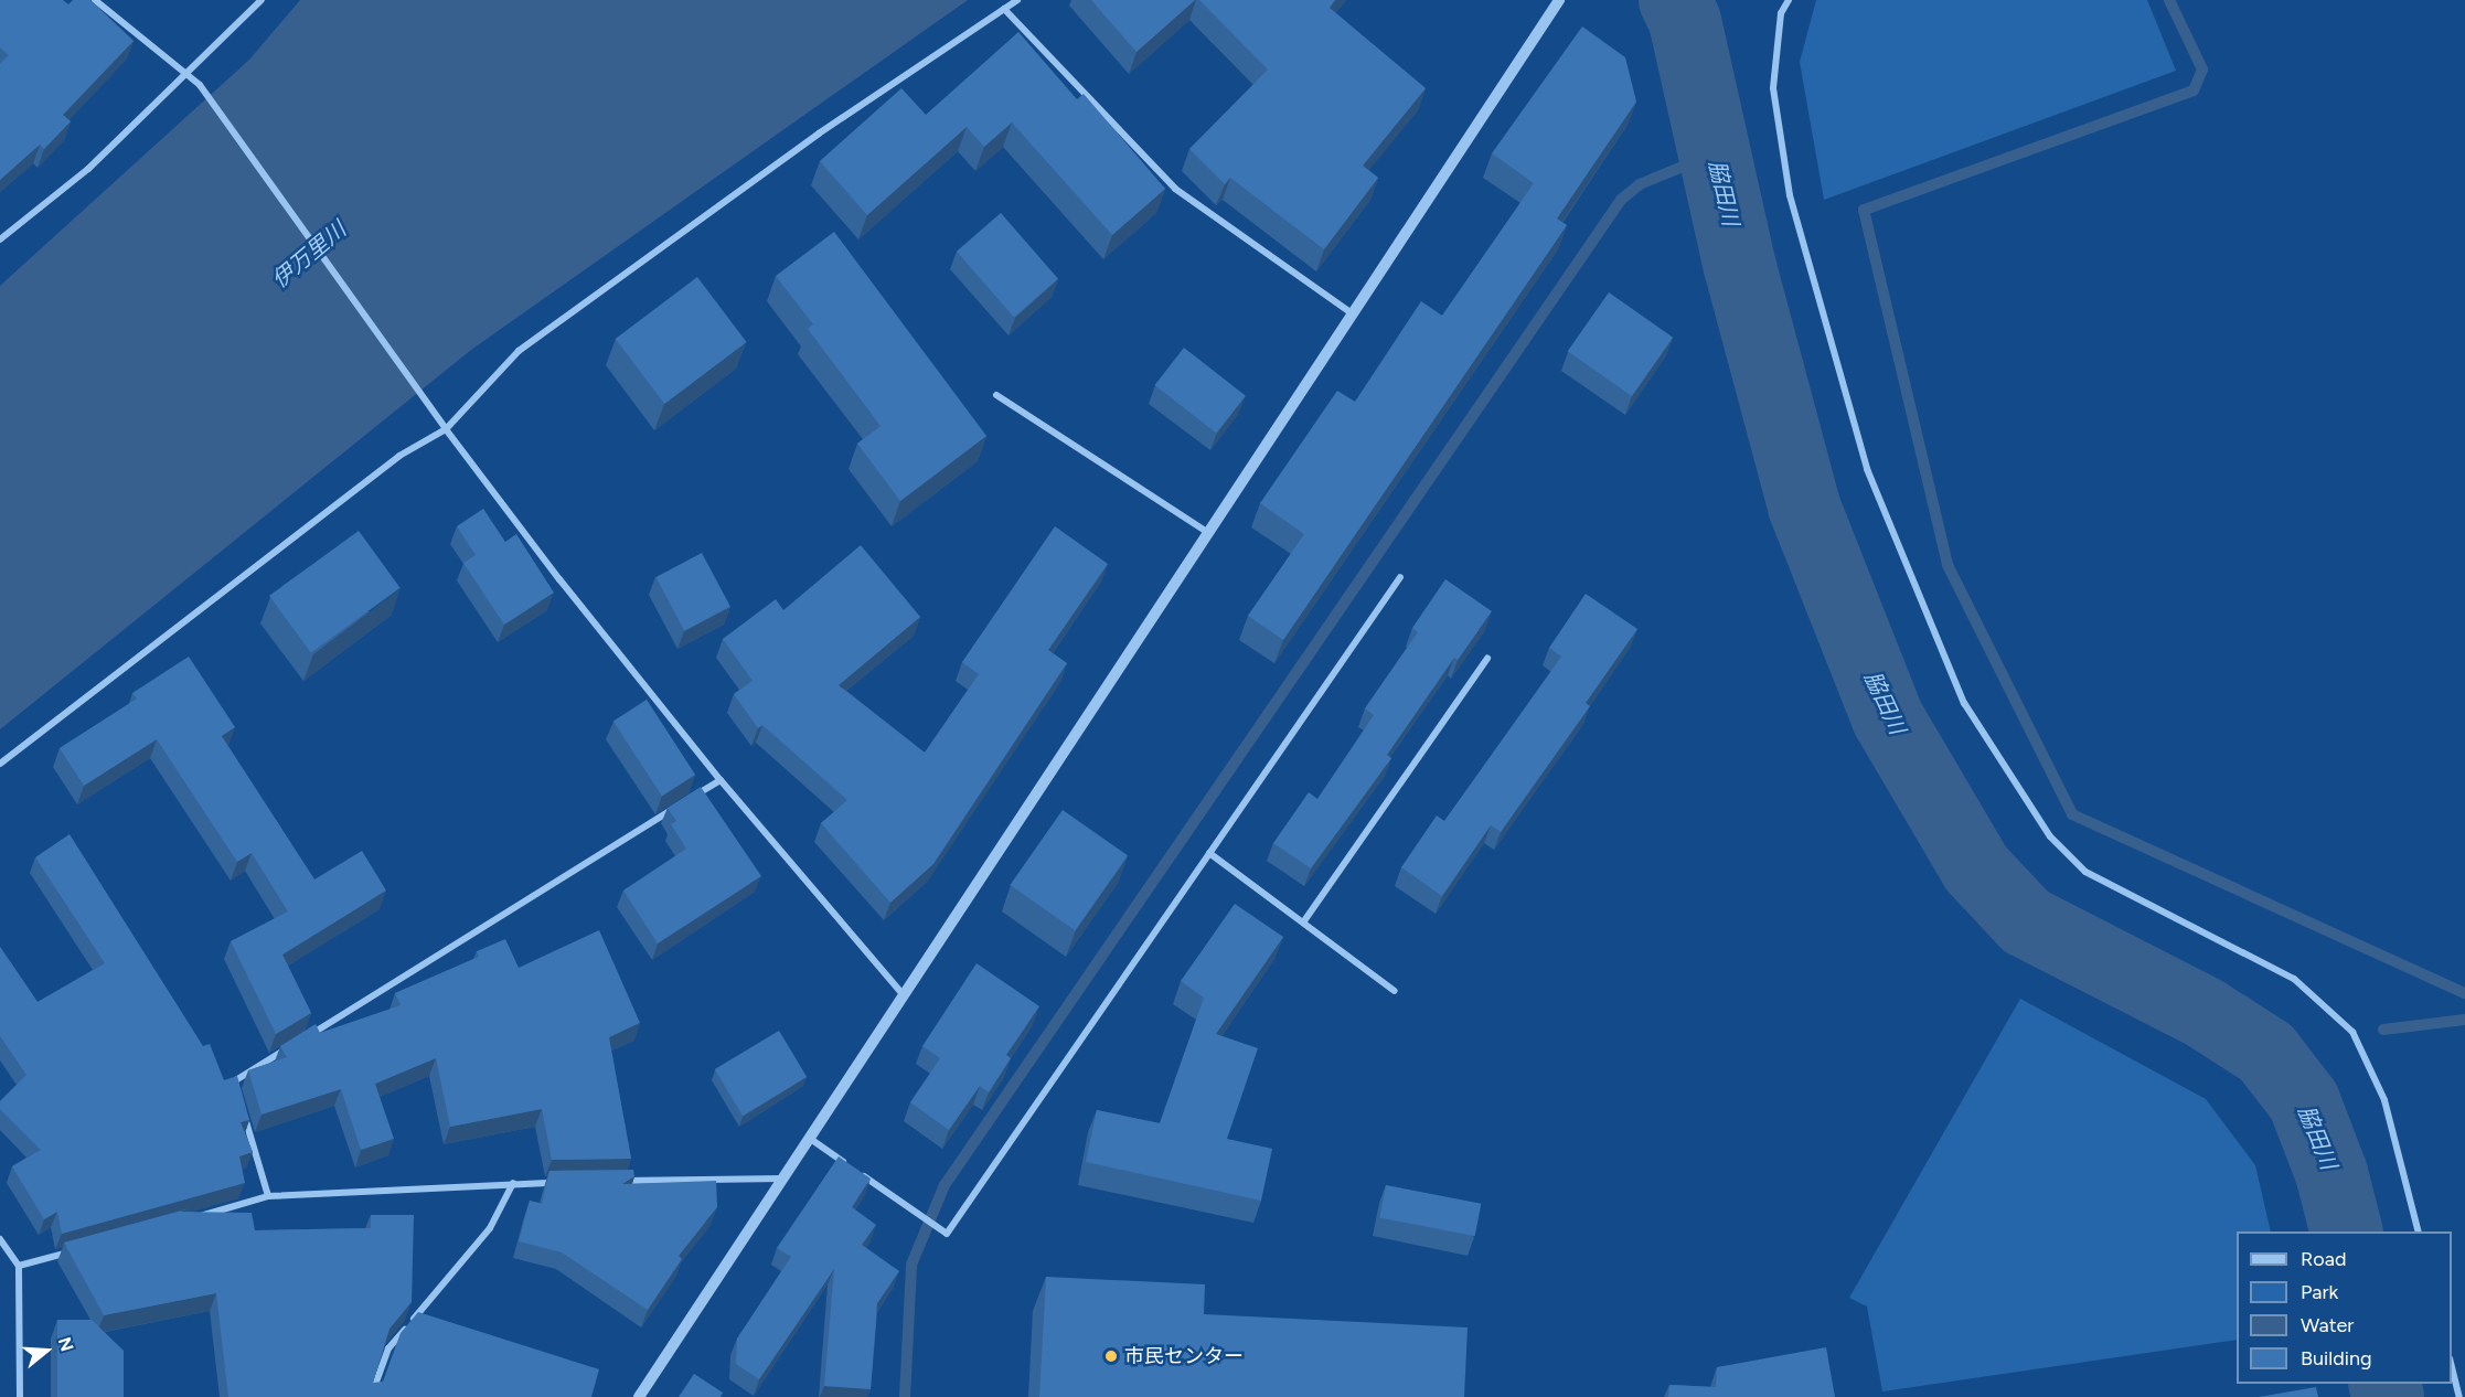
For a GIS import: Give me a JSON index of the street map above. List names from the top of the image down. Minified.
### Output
{"water":["脇田川","伊万里川"],"places":["市民センター"],"legend":["Road","Park","Water","Building"],"north":"right"}
